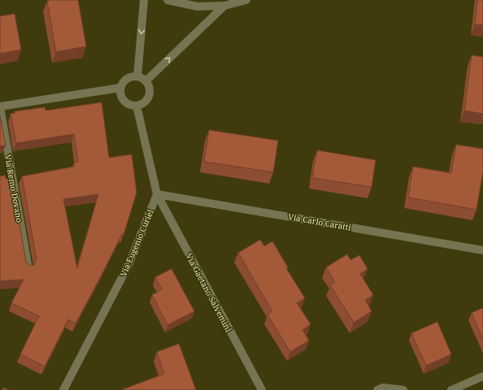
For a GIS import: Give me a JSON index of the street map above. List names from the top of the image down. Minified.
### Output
{"streets":{"street":["Via Remo Dovano","Via Carlo Caratti","Via Eugenio Curiel","Via Gaetano Salvemini"]},"crossings":[["Via Carlo Caratti","Via Eugenio Curiel"],["Via Carlo Caratti","Via Gaetano Salvemini"],["Via Eugenio Curiel","Via Gaetano Salvemini"]]}
